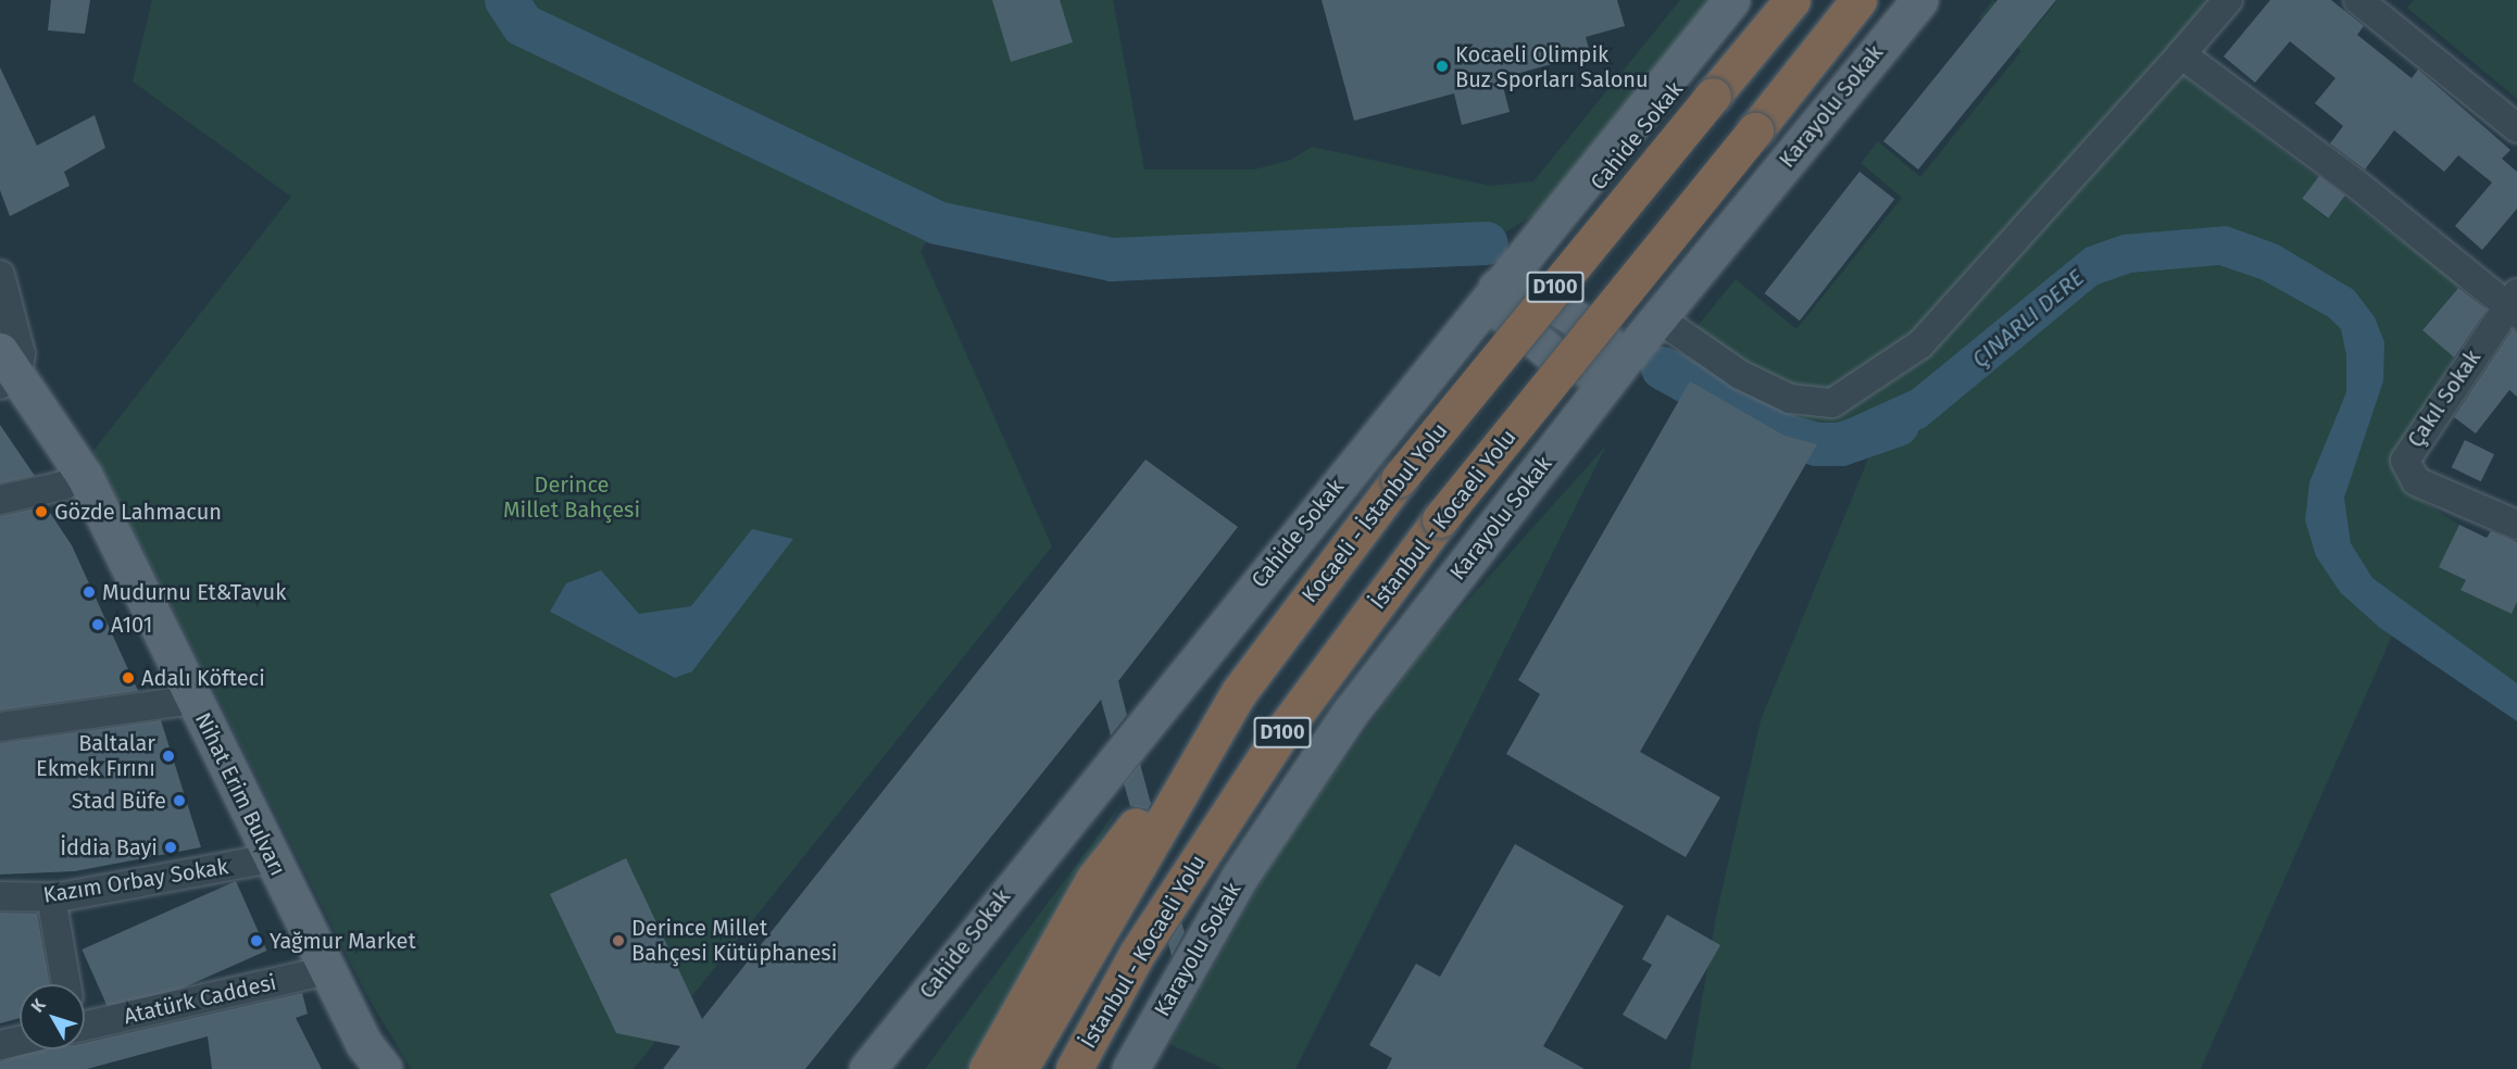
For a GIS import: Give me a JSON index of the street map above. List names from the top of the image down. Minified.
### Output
{"streets":{"highway":["D100","Kocaeli - İstanbul Yolu","İstanbul - Kocaeli Yolu"],"main road":["Karayolu Sokak","Cahide Sokak","Nihat Erim Bulvarı"],"street":["Çakıl Sokak","Kazım Orbay Sokak","Atatürk Caddesi"]},"crossings":[["Nihat Erim Bulvarı","Kazım Orbay Sokak"],["Nihat Erim Bulvarı","Atatürk Caddesi"]],"water":["ÇINARLI DERE"],"parks":["Derince Millet Bahçesi"],"places":["Kocaeli Olimpik Buz Sporları Salonu","Gözde Lahmacun","Mudurnu Et&Tavuk","A101","Adalı Köfteci","Baltalar Ekmek Fırını","Stad Büfe","İddia Bayi","Yağmur Market","Derince Millet Bahçesi Kütüphanesi"],"north":"top left"}
